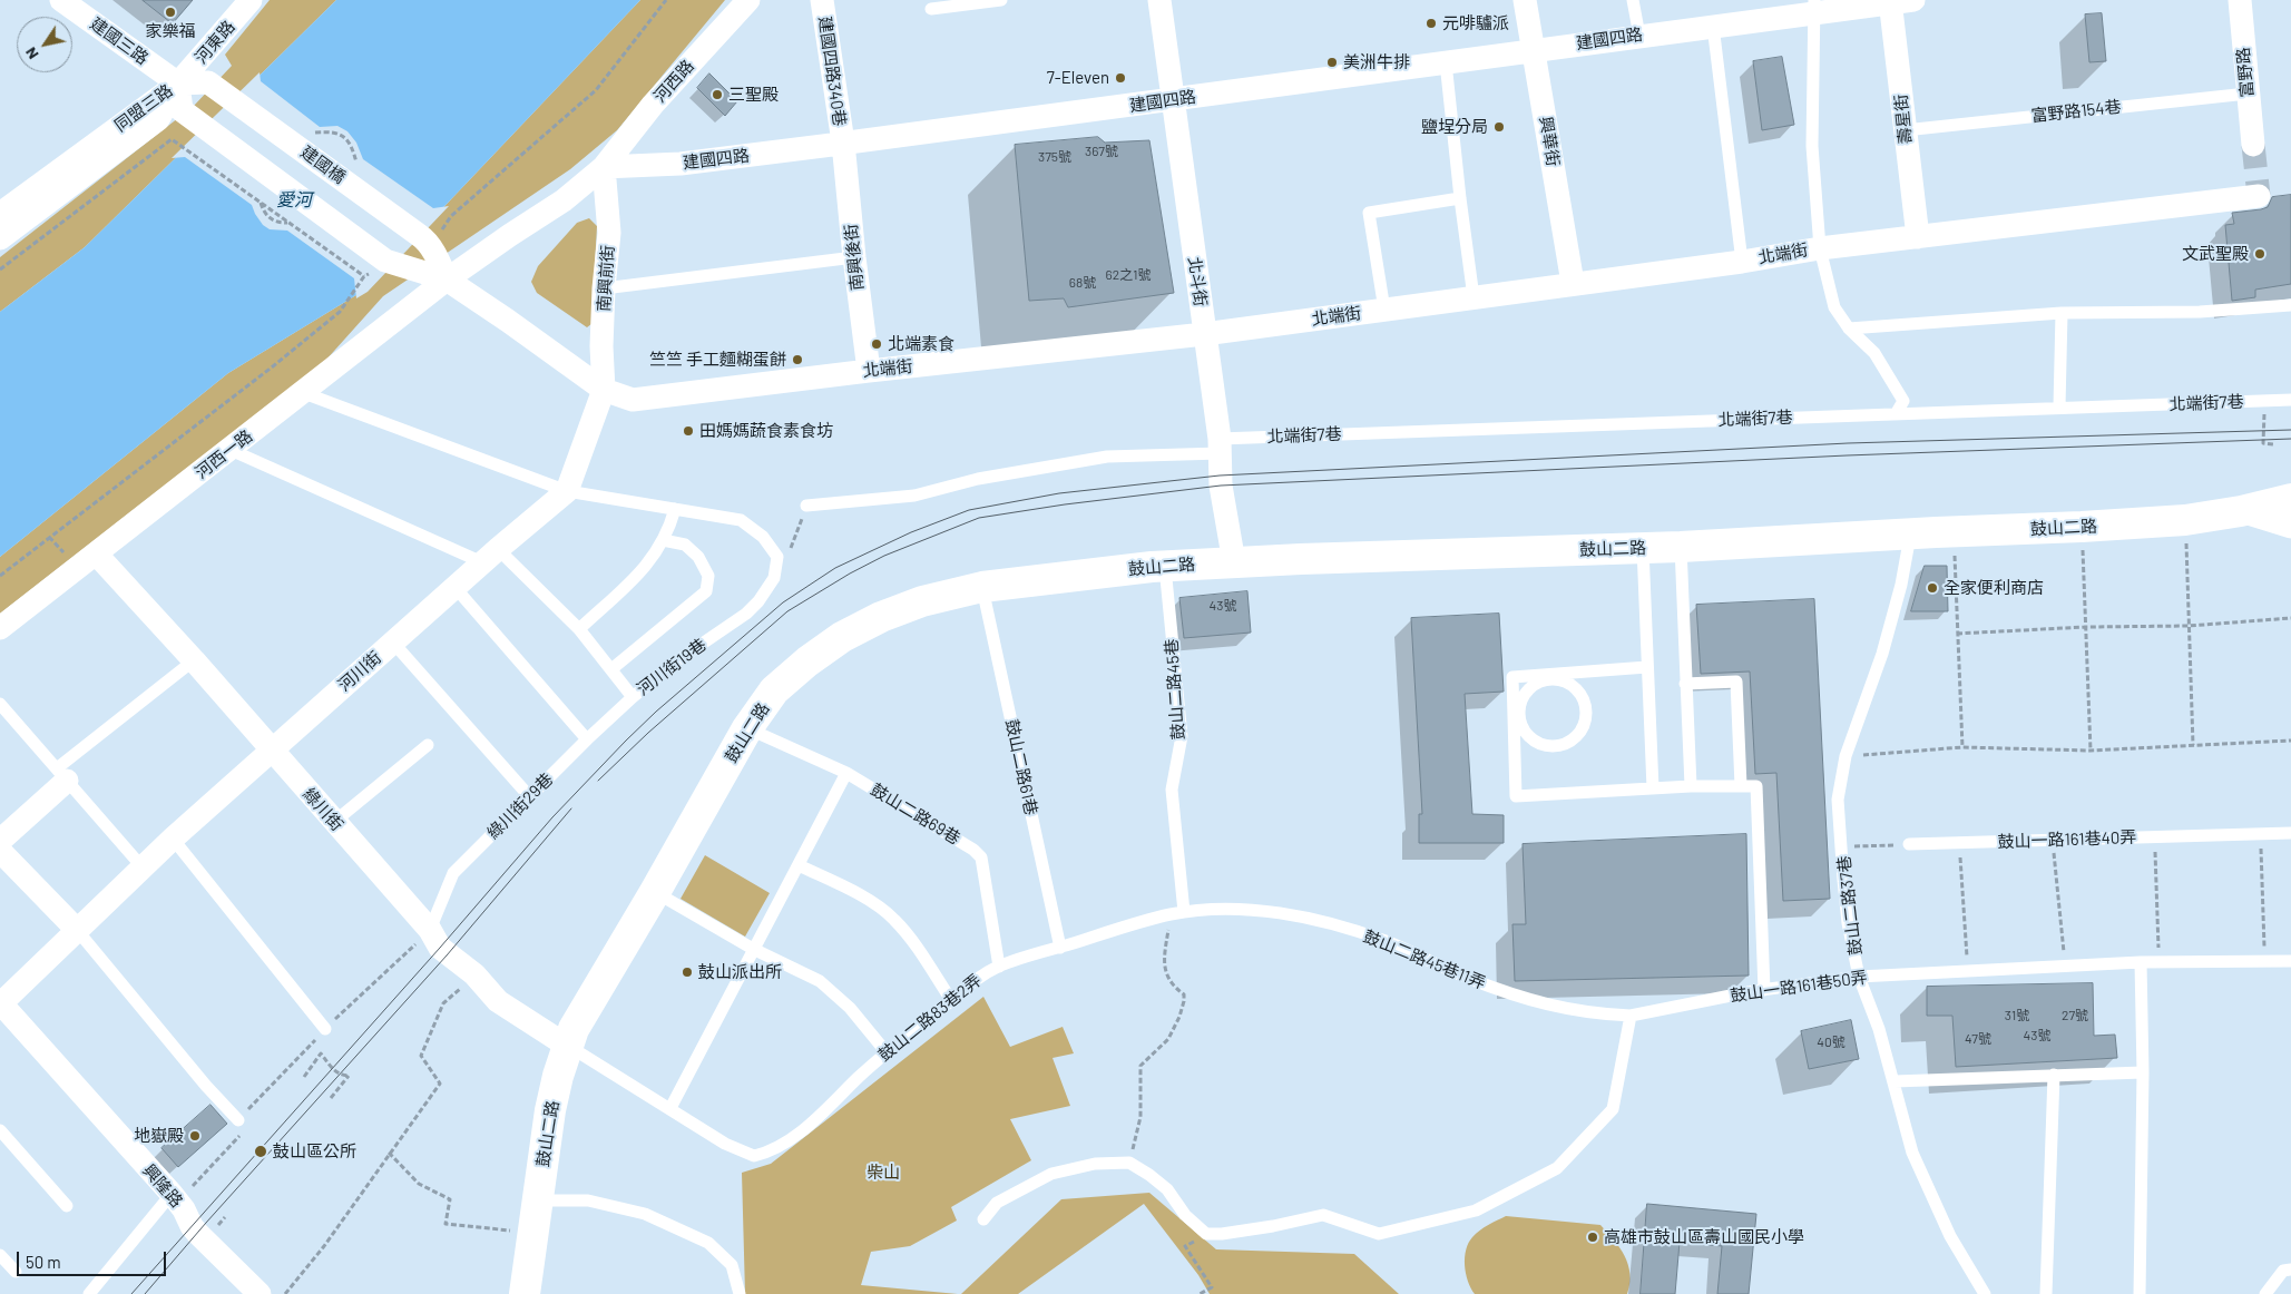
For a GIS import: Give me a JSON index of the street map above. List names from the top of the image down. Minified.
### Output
{"streets":{"street":["建國四路","建國三路","河東路","建國四路340巷","富野路","河西路","同盟三路","壽星街","興華街","建國橋","北端街","南興後街","南興前街","北斗街","河西一路","鼓山二路","河川街","綠川街","興隆路"],"lane":["富野路154巷","北端街7巷","河川街19巷","鼓山二路45巷","鼓山二路61巷","綠川街29巷","鼓山二路69巷","鼓山一路161巷40弄","鼓山二路37巷","鼓山二路45巷11弄","鼓山一路161巷50弄","鼓山二路83巷2弄"]},"crossings":[["建國四路","建國四路340巷"],["建國四路","河西路"],["建國四路","壽星街"],["建國四路","興華街"],["建國四路","南興後街"],["建國四路","南興前街"],["建國四路","北斗街"],["建國三路","河東路"],["建國三路","同盟三路"],["建國三路","建國橋"],["河東路","同盟三路"],["河東路","建國橋"],["建國四路340巷","南興後街"],["富野路","富野路154巷"],["河西路","南興前街"],["同盟三路","建國橋"],["富野路154巷","壽星街"],["壽星街","北端街"],["興華街","北端街"],["北端街","南興後街"],["北端街","南興前街"],["北端街","北斗街"],["北端街","河西一路"],["北斗街","北端街7巷"],["北斗街","鼓山二路"],["河西一路","綠川街"],["鼓山二路","鼓山二路45巷"],["鼓山二路","鼓山二路61巷"],["鼓山二路","綠川街"],["鼓山二路","鼓山二路69巷"],["鼓山二路","鼓山二路37巷"],["河川街19巷","河川街"],["河川街19巷","綠川街29巷"],["河川街","綠川街"],["河川街","興隆路"],["鼓山二路45巷","鼓山二路45巷11弄"],["鼓山二路45巷","鼓山二路83巷2弄"],["鼓山二路61巷","鼓山二路83巷2弄"],["綠川街29巷","綠川街"],["鼓山二路69巷","鼓山二路83巷2弄"],["鼓山二路37巷","鼓山一路161巷50弄"],["鼓山二路45巷11弄","鼓山一路161巷50弄"],["鼓山二路45巷11弄","鼓山二路83巷2弄"]],"water":["愛河"],"parks":["柴山"],"places":["家樂福","元啡驢派","美洲牛排","7-Eleven","三聖殿","鹽埕分局","文武聖殿","北端素食","竺竺 手工麵糊蛋餅","田媽媽蔬食素食坊","全家便利商店","鼓山派出所","地嶽殿","鼓山區公所","高雄市鼓山區壽山國民小學"],"house_numbers":["367號","375號","62之1號","68號","43號","31號","27號","43號","47號","40號"],"scale_bar":"50 m","north":"bottom left"}
